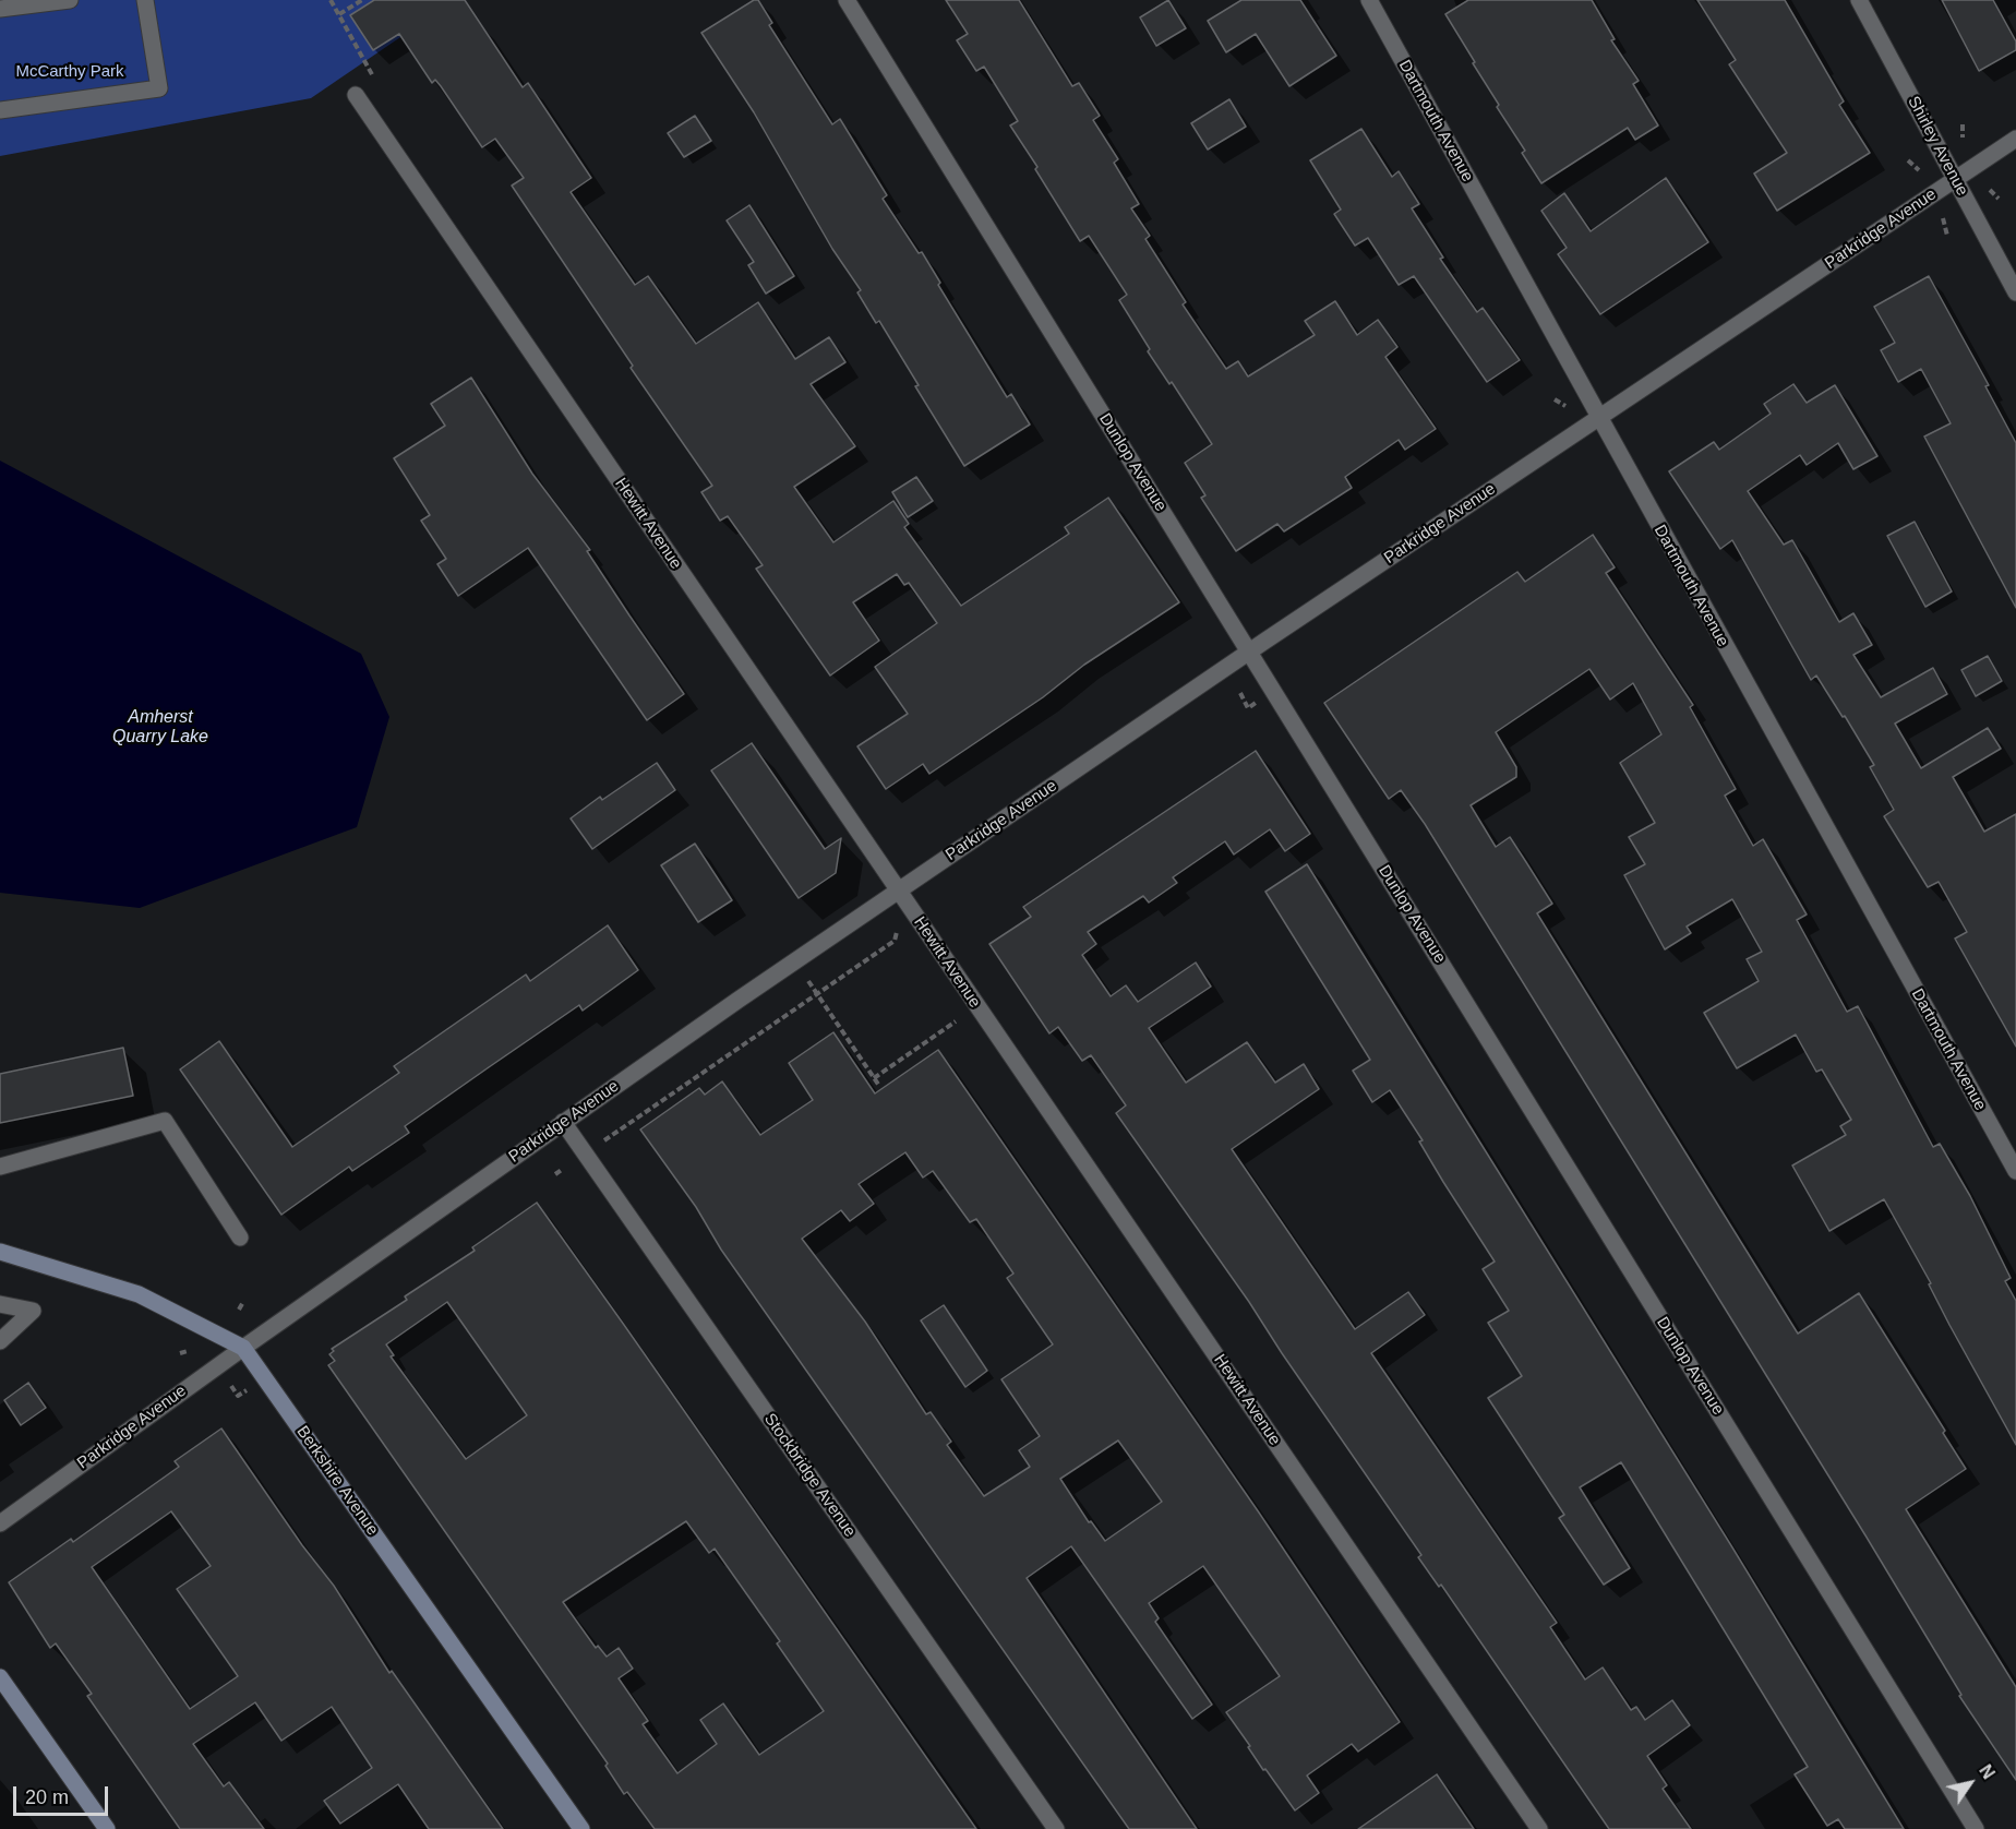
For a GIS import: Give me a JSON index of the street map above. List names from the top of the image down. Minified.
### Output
{"streets":{"street":["Dartmouth Avenue","Shirley Avenue","Parkridge Avenue","Dunlop Avenue","Hewitt Avenue","Stockbridge Avenue","Berkshire Avenue"]},"crossings":[["Dartmouth Avenue","Parkridge Avenue"],["Shirley Avenue","Parkridge Avenue"],["Parkridge Avenue","Dunlop Avenue"],["Parkridge Avenue","Hewitt Avenue"],["Parkridge Avenue","Stockbridge Avenue"],["Parkridge Avenue","Berkshire Avenue"]],"water":["Amherst Quarry Lake"],"parks":["McCarthy Park"],"scale_bar":"20 m","north":"top right"}
